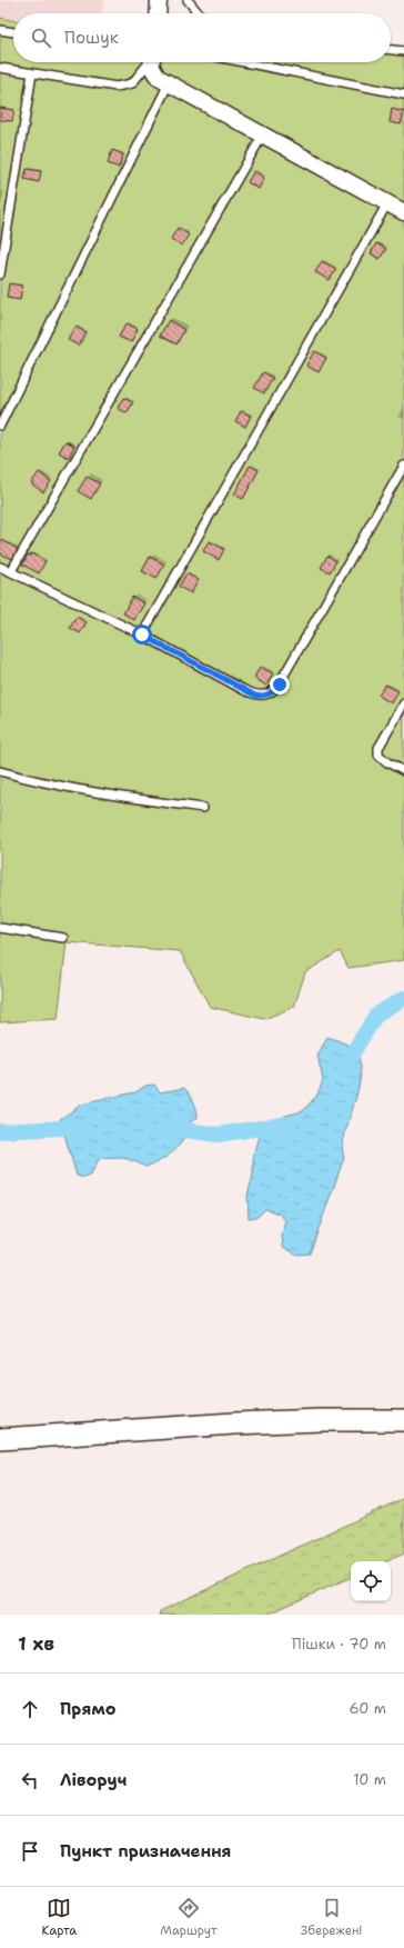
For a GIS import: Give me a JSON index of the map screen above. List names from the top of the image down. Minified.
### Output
{"page":{"search":"Пошук","heading":["1 хв","Пішки · 70 m"],"list":[["Прямо","60 m"],["Ліворуч","10 m"],"Пункт призначення"],"nav":["Карта","Маршрут","Збережені"]}}
